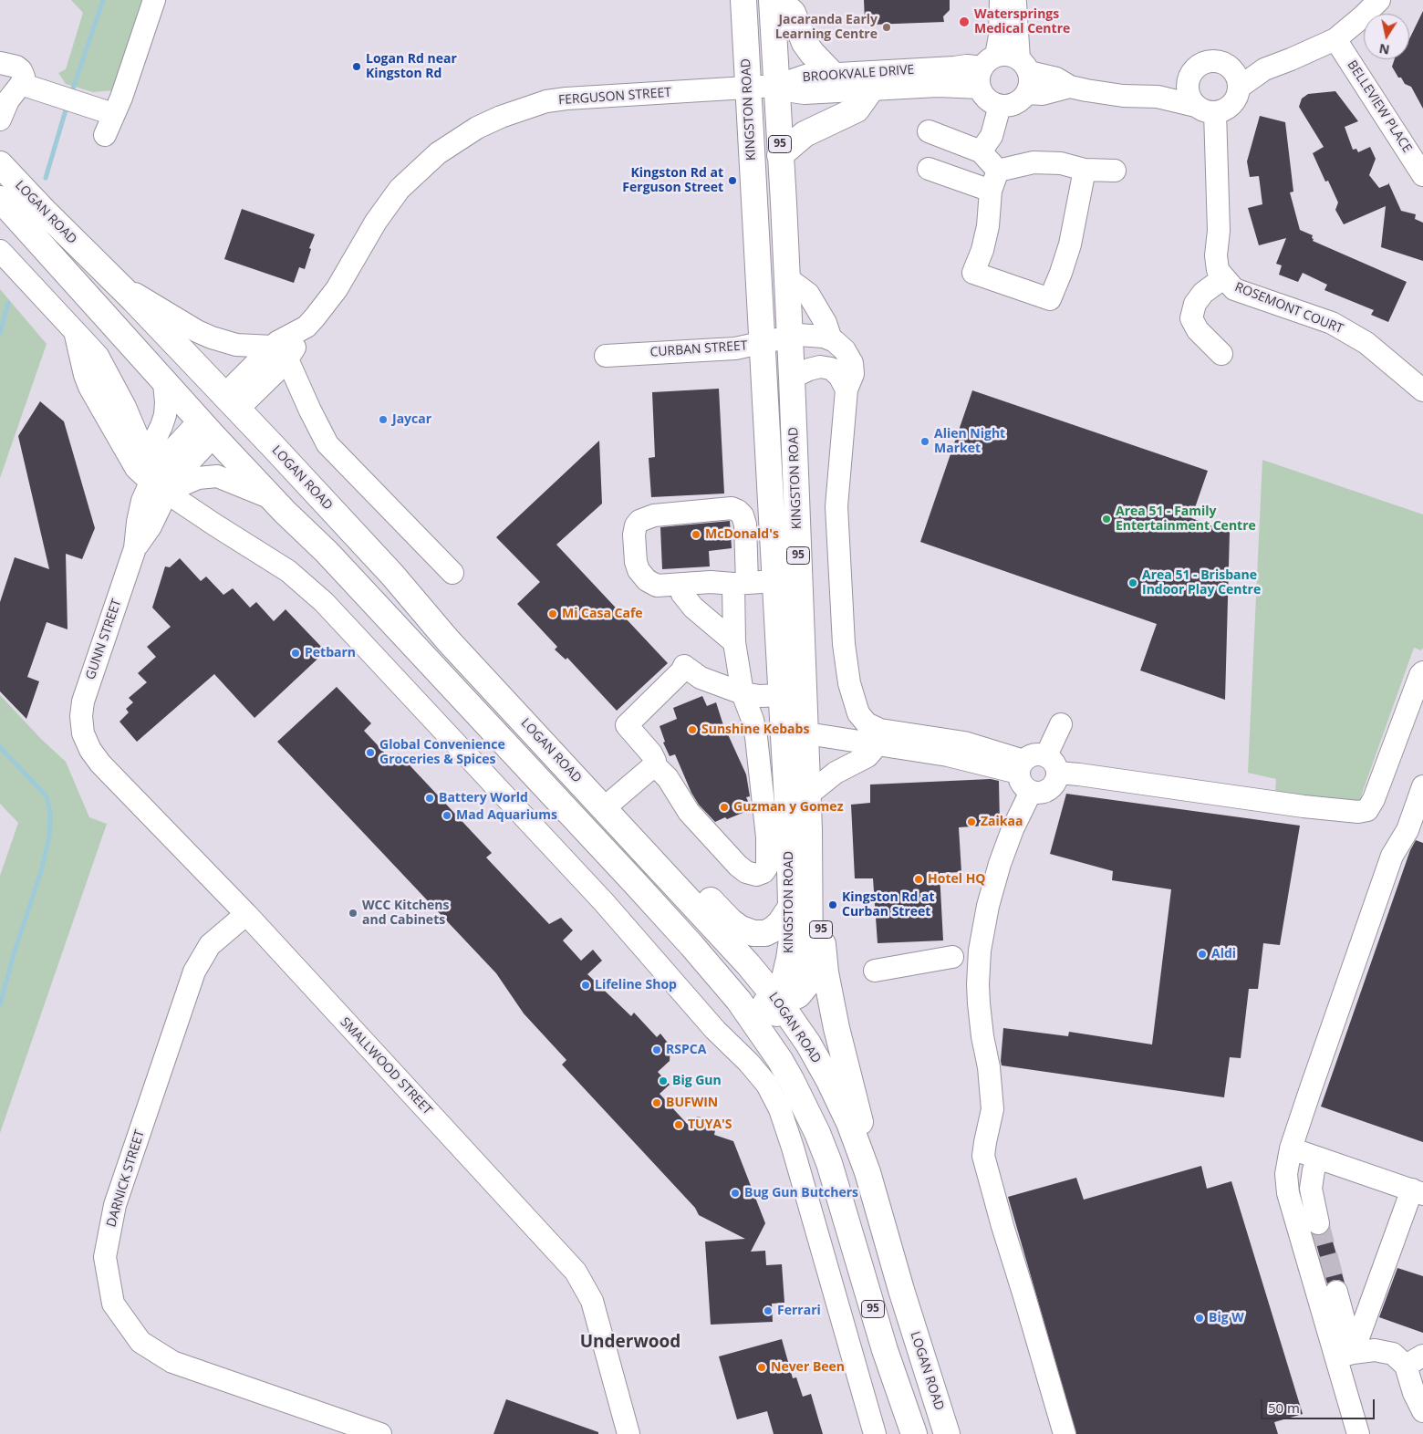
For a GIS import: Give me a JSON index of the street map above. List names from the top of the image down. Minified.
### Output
{"streets":{"main road":["KINGSTON ROAD","95","LOGAN ROAD"],"street":["BROOKVALE DRIVE","FERGUSON STREET","BELLEVIEW PLACE","ROSEMONT COURT","CURBAN STREET","GUNN STREET","SMALLWOOD STREET","DARNICK STREET"]},"crossings":[["BROOKVALE DRIVE","FERGUSON STREET"],["BROOKVALE DRIVE","KINGSTON ROAD"],["FERGUSON STREET","KINGSTON ROAD"],["FERGUSON STREET","LOGAN ROAD"],["KINGSTON ROAD","95"],["KINGSTON ROAD","LOGAN ROAD"],["KINGSTON ROAD","CURBAN STREET"],["95","LOGAN ROAD"],["LOGAN ROAD","GUNN STREET"],["GUNN STREET","SMALLWOOD STREET"],["SMALLWOOD STREET","DARNICK STREET"]],"districts":["Underwood"],"places":["Watersprings Medical Centre","Jacaranda Early Learning Centre","Logan Rd near Kingston Rd","Kingston Rd at Ferguson Street","Jaycar","Alien Night Market","Area 51 - Family Entertainment Centre","McDonald's","Area 51 - Brisbane Indoor Play Centre","Mi Casa Cafe","Petbarn","Sunshine Kebabs","Global Convenience Groceries & Spices","Battery World","Guzman y Gomez","Mad Aquariums","Zaikaa","Hotel HQ","Kingston Rd at Curban Street","WCC Kitchens and Cabinets","Aldi","Lifeline Shop","RSPCA","Big Gun","BUFWIN","TUYA'S","Bug Gun Butchers","Ferrari","Big W","Never Been"],"scale_bar":"50 m","north":"bottom"}
